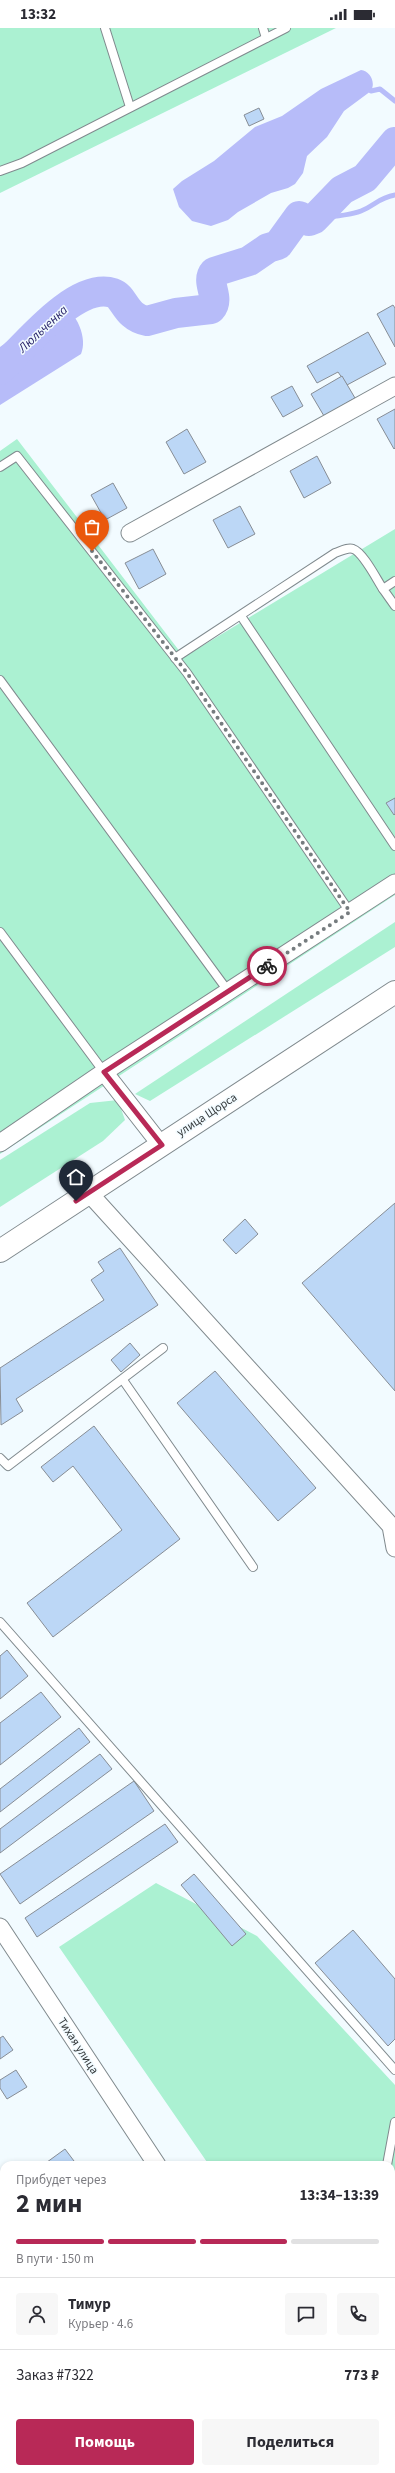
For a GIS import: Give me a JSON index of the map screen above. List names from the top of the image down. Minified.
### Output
{"streets":{"main road":["улица Щорса"],"street":["Тихая улица"]},"water":["Люльченка"],"page":{"status":"13:32","heading":["2 мин","Прибудет через","13:34–13:39"],"panel":["Тимур","Курьер · 4.6","Заказ #7322","773 ₽"],"bar":"В пути · 150 m","buttons":["Помощь","Поделиться"]}}
